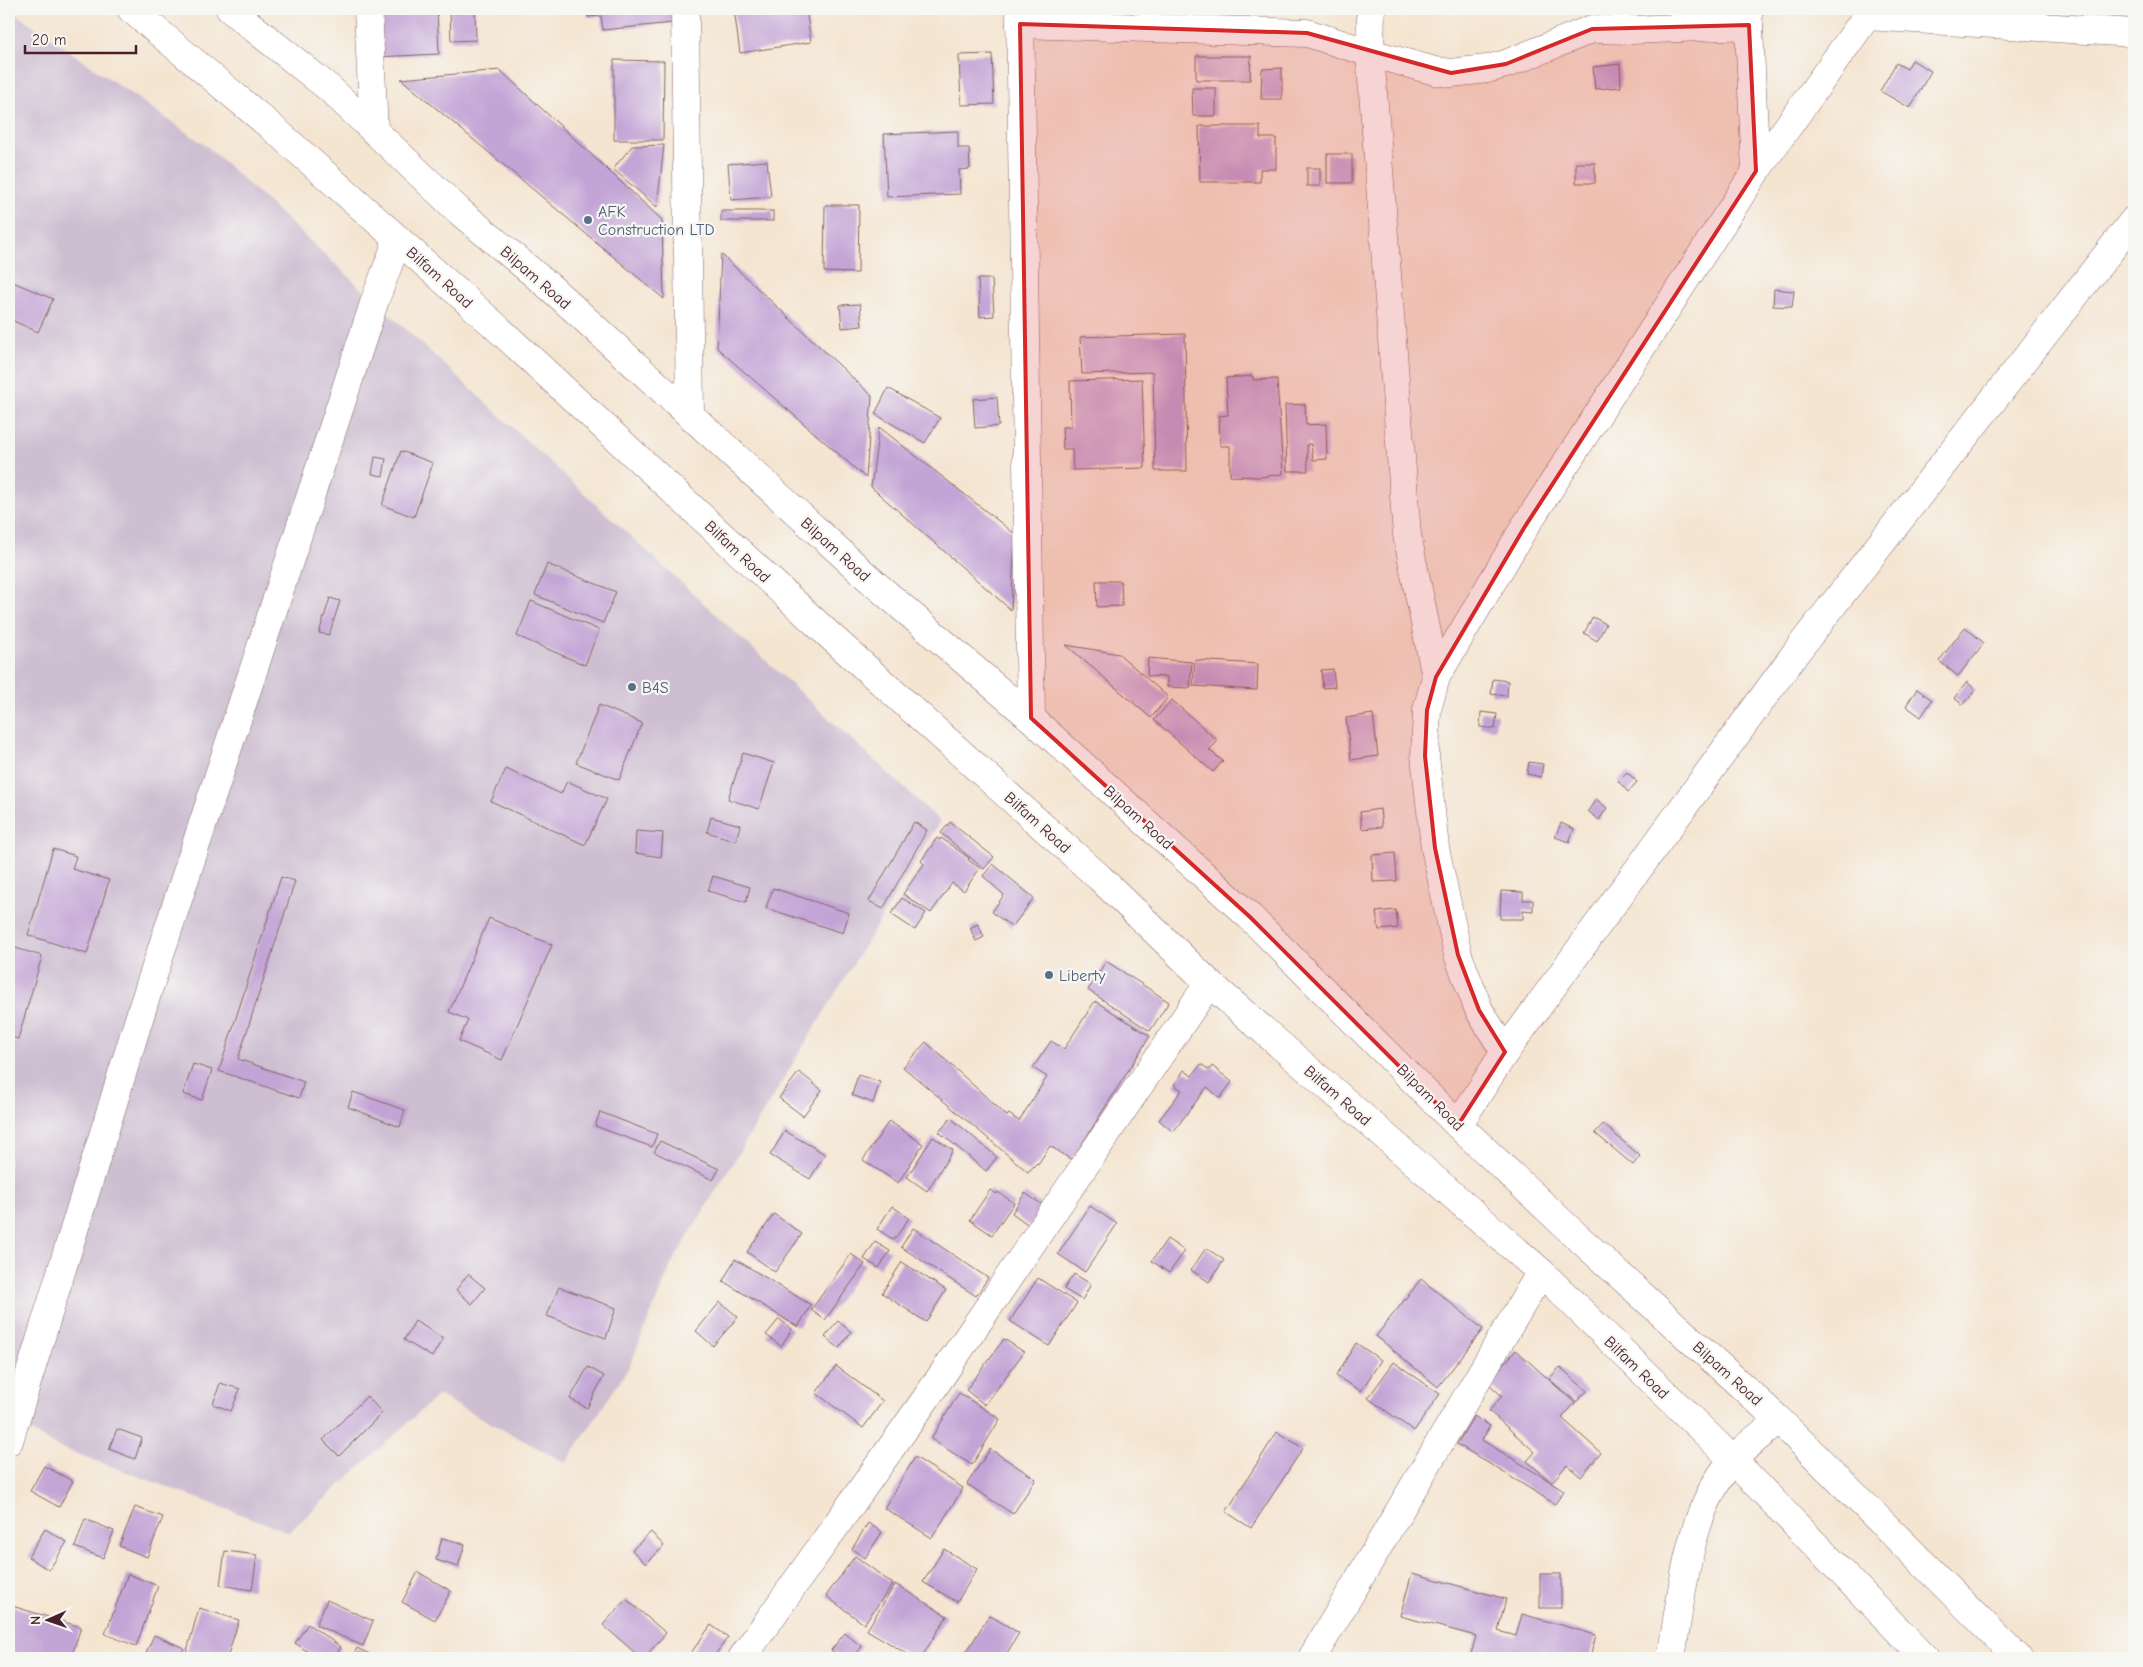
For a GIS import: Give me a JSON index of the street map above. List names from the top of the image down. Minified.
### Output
{"streets":{"street":["Bilfam Road","Bilpam Road"]},"places":["AFK Construction LTD","B4S","Liberty"],"scale_bar":"20 m","north":"left"}
